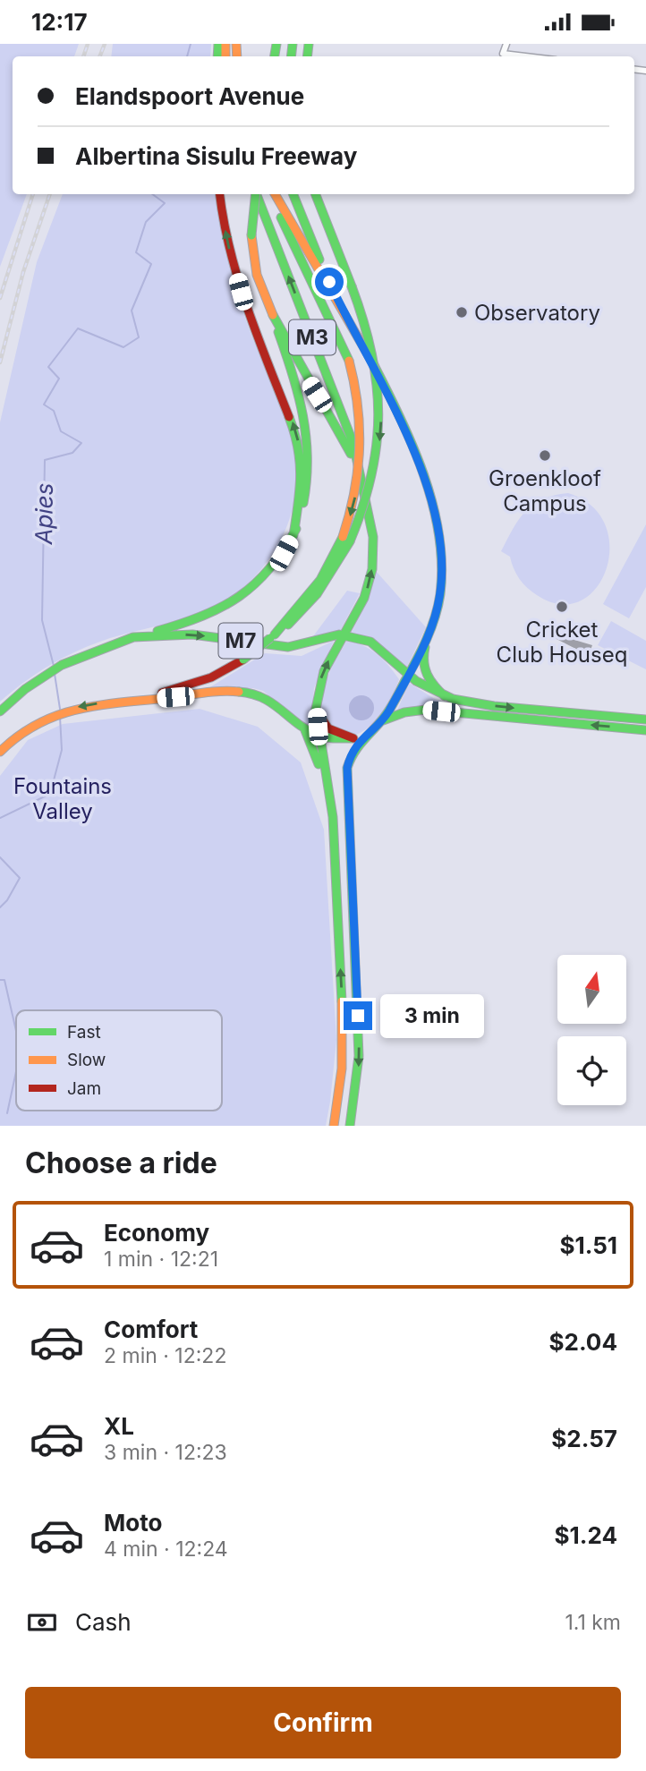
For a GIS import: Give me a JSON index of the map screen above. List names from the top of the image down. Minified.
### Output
{"streets":{"main road":["M3","M7"]},"crossings":[["M3","M7"]],"water":["Apies"],"parks":["Fountains Valley"],"places":["Observatory","Groenkloof Campus","Cricket Club Houseq"],"legend":["Fast","Slow","Jam"],"north":"top","page":{"status":"12:17","banner":["Elandspoort Avenue","Albertina Sisulu Freeway"],"bubble":"3 min","heading":"Choose a ride","list":[{"name":"Economy","note":"1 min · 12:21","value":"$1.51"},{"name":"Comfort","note":"2 min · 12:22","value":"$2.04"},{"name":"XL","note":"3 min · 12:23","value":"$2.57"},{"name":"Moto","note":"4 min · 12:24","value":"$1.24"}],"pay":["Cash","1.1 km"],"buttons":"Confirm"}}
